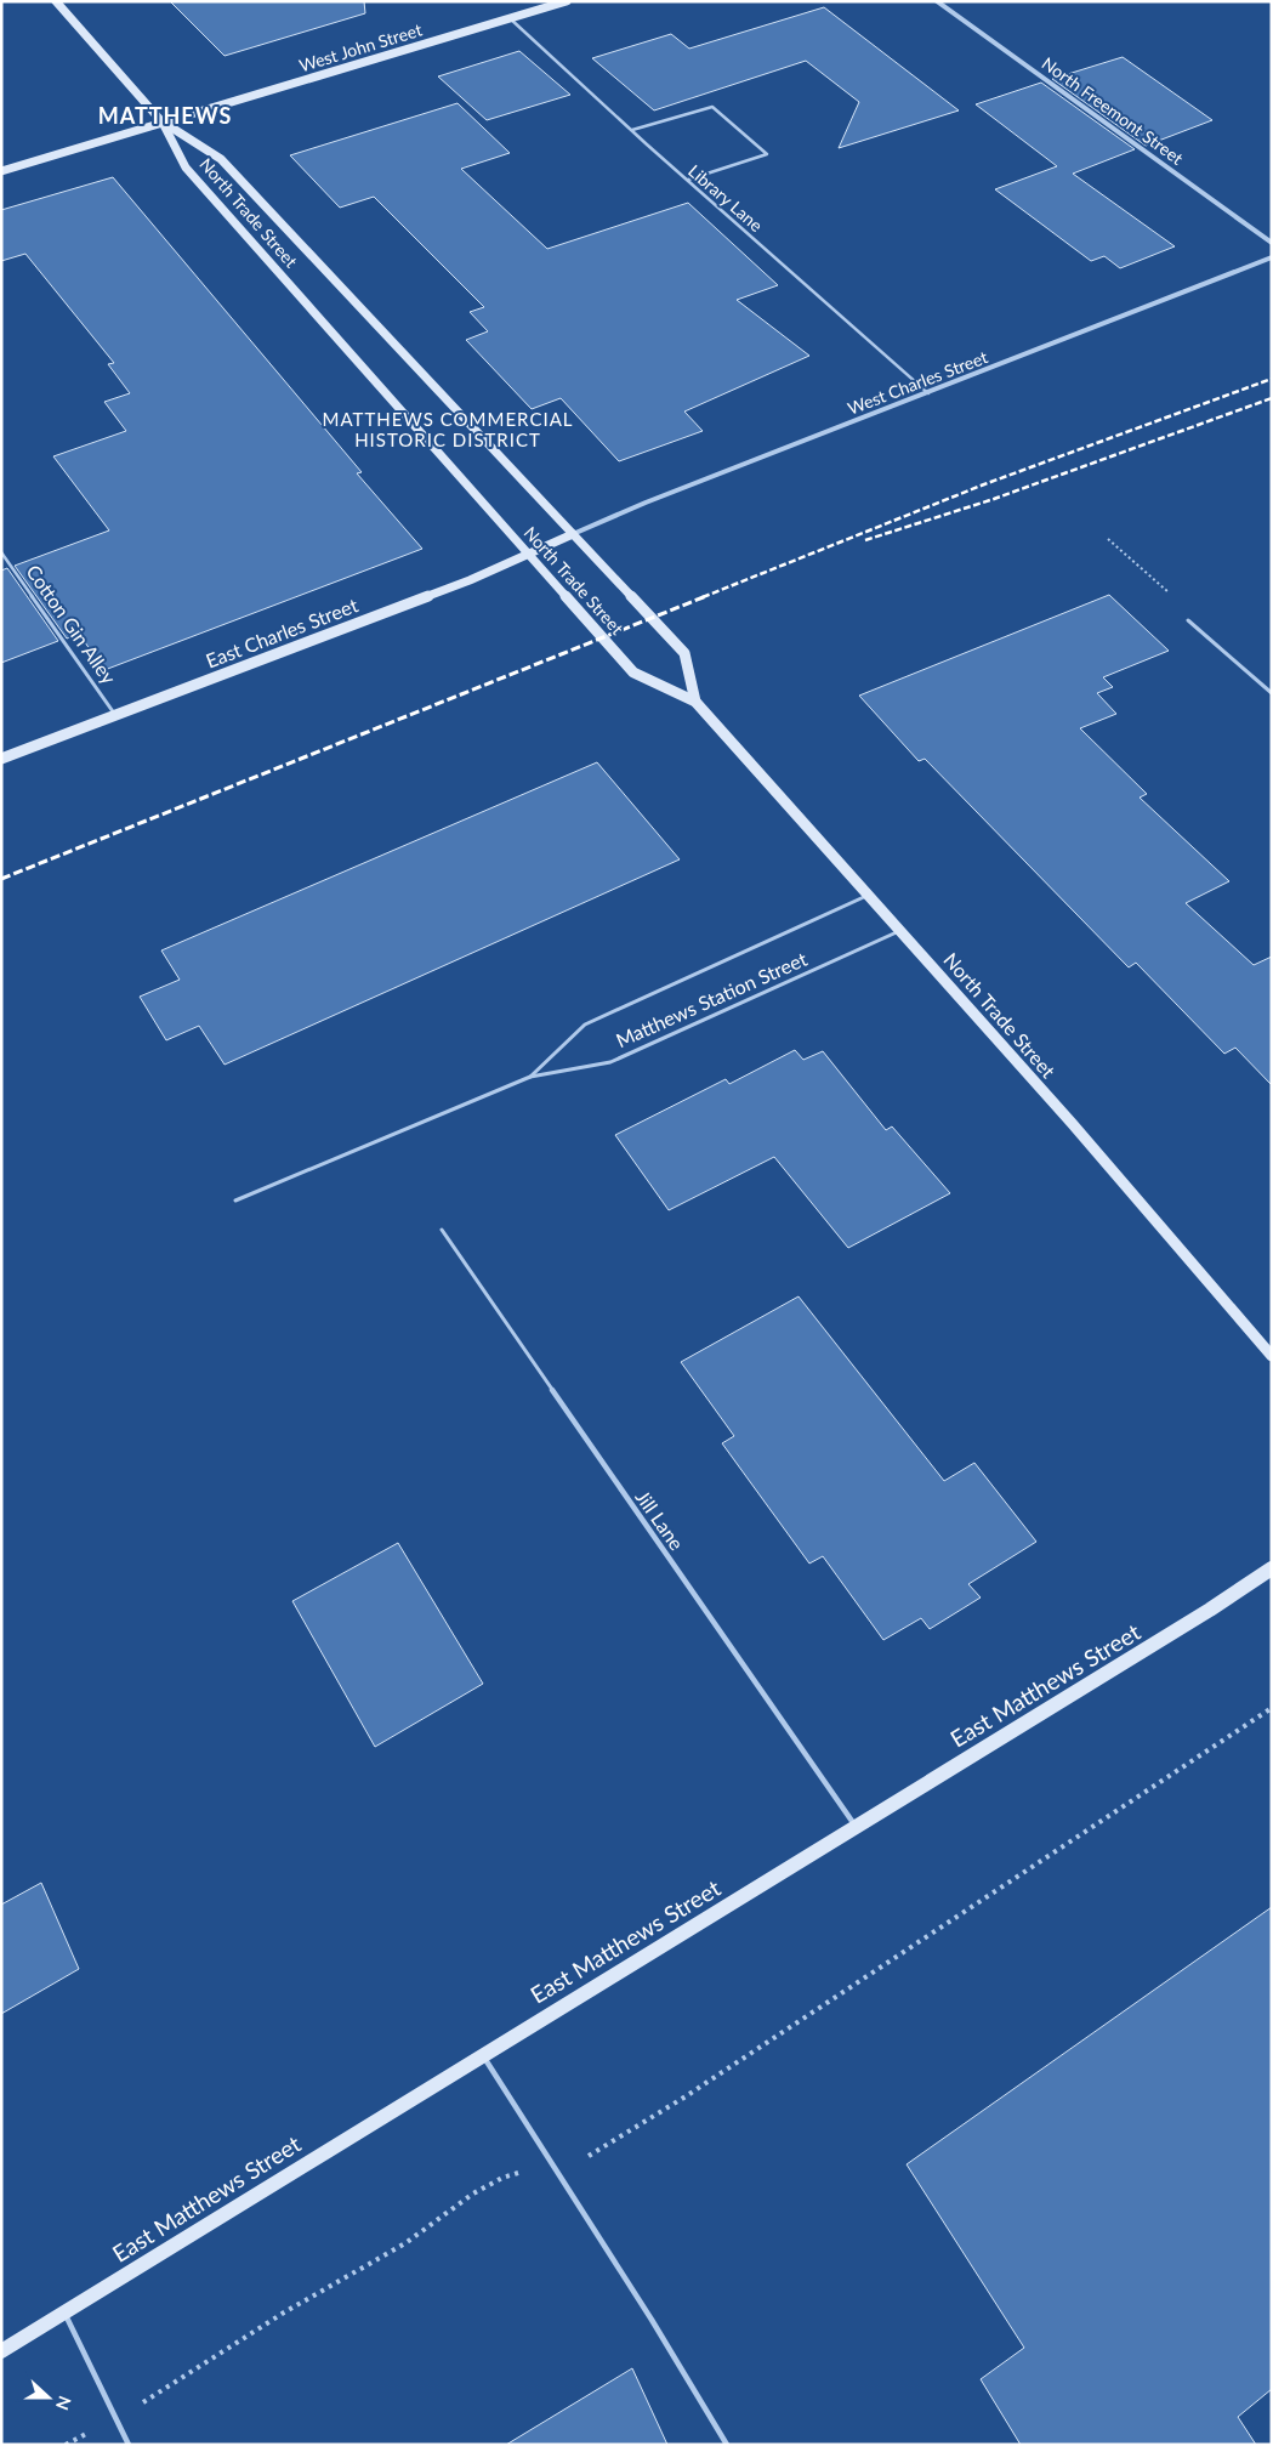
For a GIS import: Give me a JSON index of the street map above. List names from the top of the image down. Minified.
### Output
{"streets":{"main road":["West John Street","North Trade Street","East Charles Street","East Matthews Street"],"street":["North Freemont Street","West Charles Street"],"lane":["Library Lane","Cotton Gin Alley","Matthews Station Street","Jill Lane"]},"crossings":[["West John Street","Library Lane"],["West John Street","North Trade Street"],["Library Lane","West Charles Street"],["North Trade Street","West Charles Street"],["North Trade Street","East Charles Street"],["North Trade Street","Matthews Station Street"],["West Charles Street","East Charles Street"],["Cotton Gin Alley","East Charles Street"],["Jill Lane","East Matthews Street"]],"districts":["MATTHEWS","MATTHEWS COMMERCIAL HISTORIC DISTRICT"],"north":"right"}
